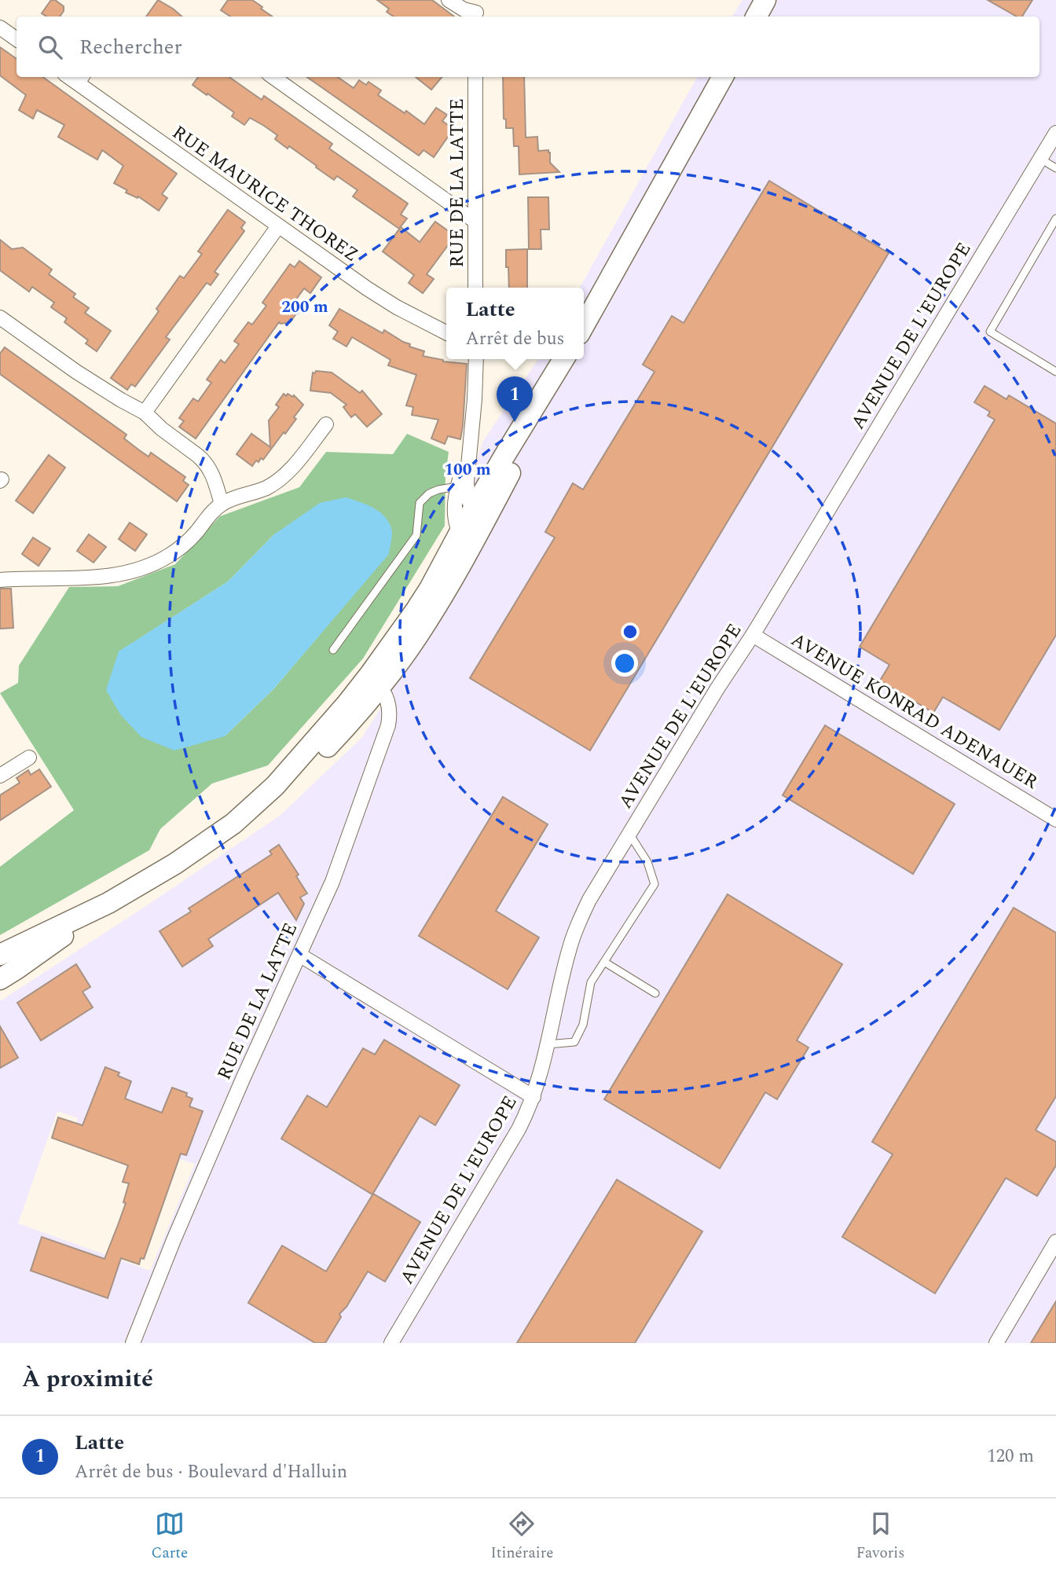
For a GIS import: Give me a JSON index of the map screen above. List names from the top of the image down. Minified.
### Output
{"streets":{"street":["RUE DE LA LATTE","RUE MAURICE THOREZ","AVENUE DE L'EUROPE","AVENUE KONRAD ADENAUER"]},"crossings":[["AVENUE DE L'EUROPE","AVENUE KONRAD ADENAUER"]],"page":{"search":"Rechercher","popup":["Latte","Arrêt de bus"],"pins":"1","heading":"À proximité","list":[{"mark":"1","name":"Latte","note":"Arrêt de bus · Boulevard d'Halluin","value":"120 m"}],"nav":["Carte","Itinéraire","Favoris"]},"rings":["200 m","100 m"]}
